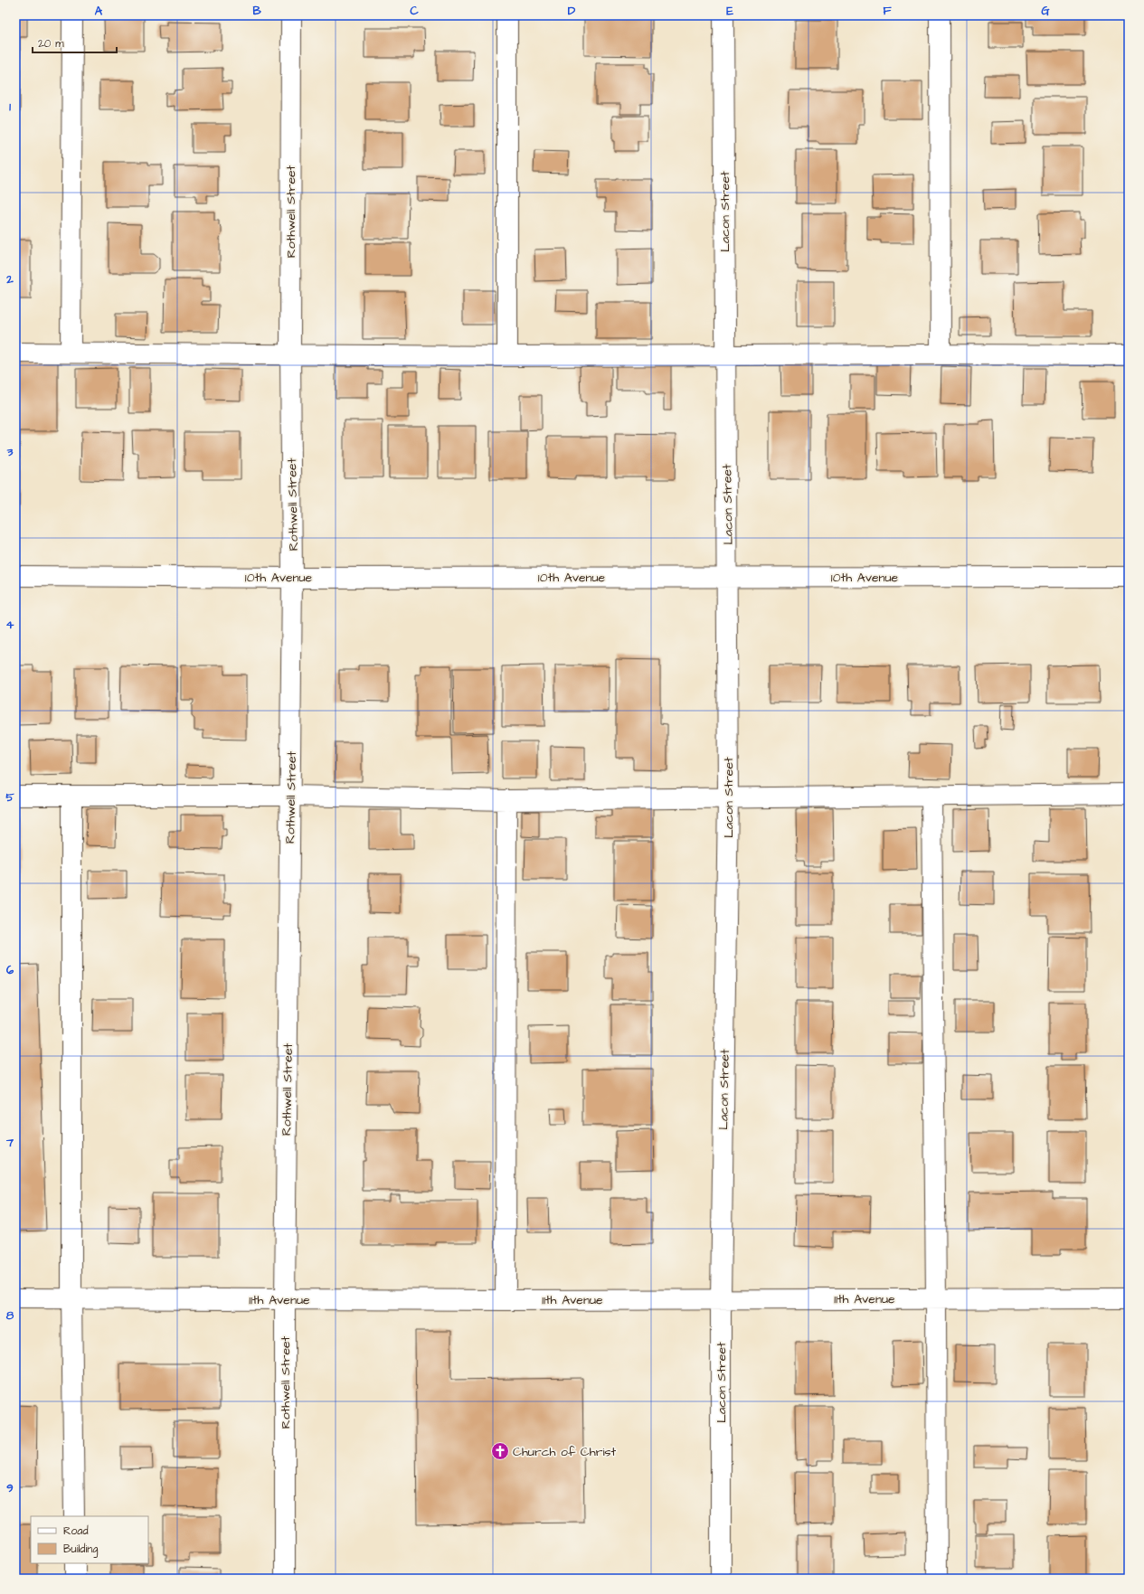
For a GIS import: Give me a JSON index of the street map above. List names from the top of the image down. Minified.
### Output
{"streets":{"street":["Rothwell Street","Lacon Street","10th Avenue","11th Avenue"]},"crossings":[["Rothwell Street","10th Avenue"],["Rothwell Street","11th Avenue"],["Lacon Street","10th Avenue"],["Lacon Street","11th Avenue"]],"places":{"church":["Church of Christ"]},"legend":["Road","Building"],"scale_bar":"20 m","grid":{"columns":["A","B","C","D","E","F","G"],"rows":["1","2","3","4","5","6","7","8","9"]}}
